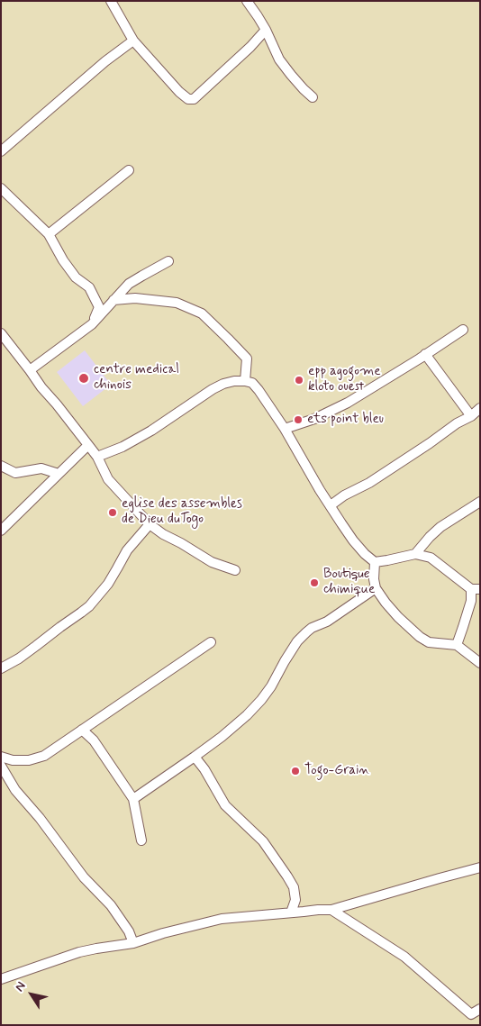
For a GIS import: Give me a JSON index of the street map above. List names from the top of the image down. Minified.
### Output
{"places":["centre medical chinois","epp agogome kloto ouest","ets point bleu","eglise des assembles de Dieu duTogo","Boutique chimique","Togo-Grain"],"north":"top left"}
